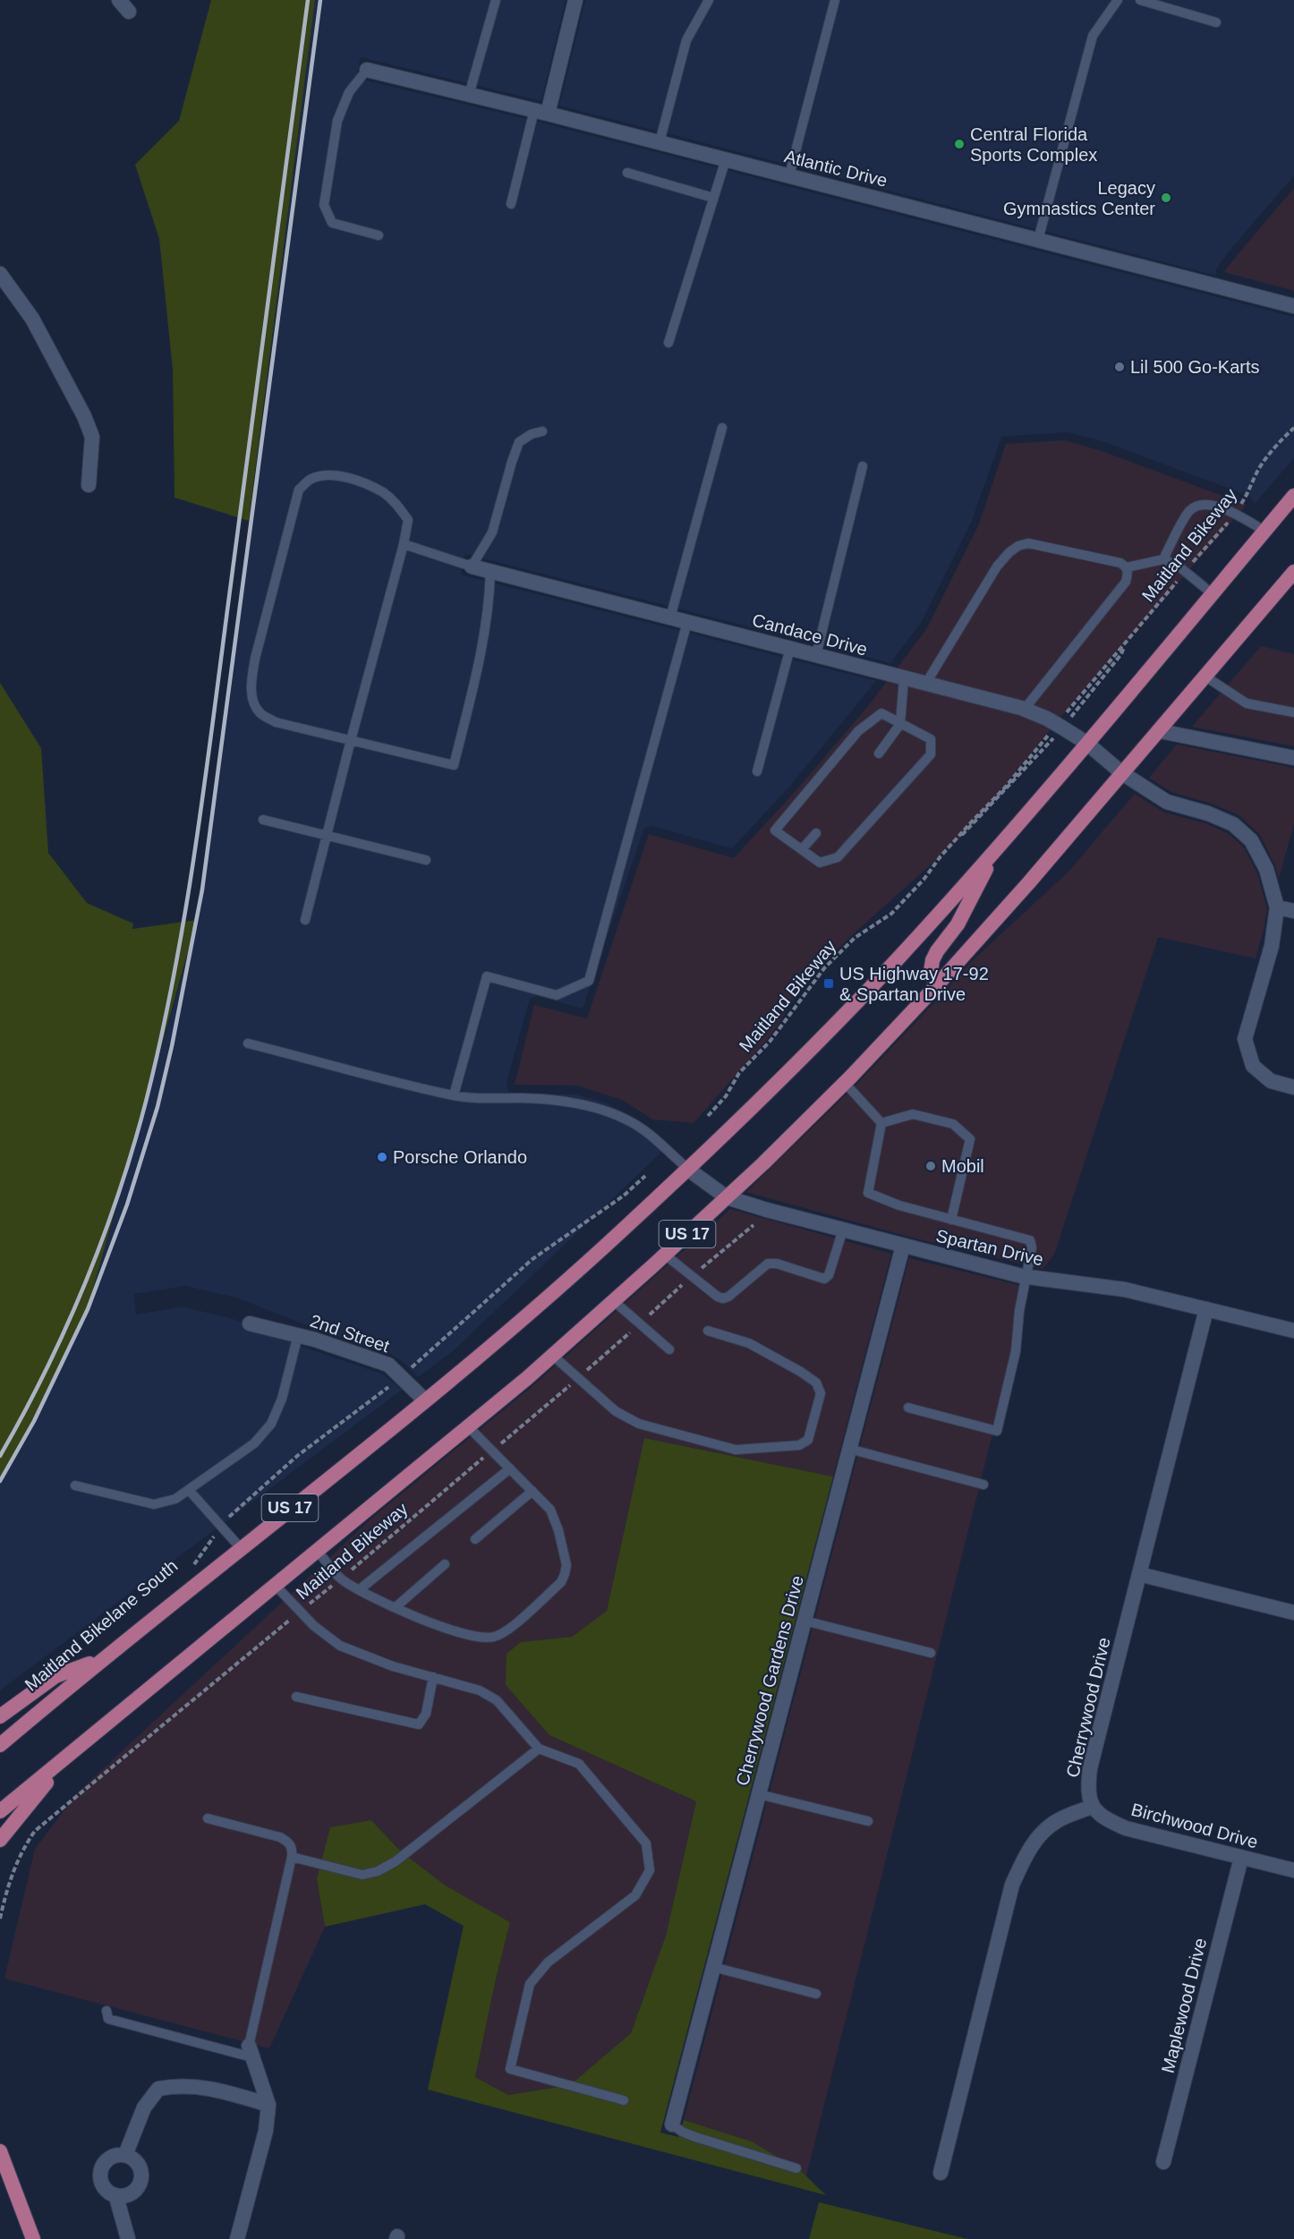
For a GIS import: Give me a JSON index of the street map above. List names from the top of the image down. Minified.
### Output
{"streets":{"main road":["US 17"],"street":["Atlantic Drive","Candace Drive","Spartan Drive","2nd Street","Cherrywood Gardens Drive","Cherrywood Drive","Birchwood Drive","Maplewood Drive"],"path":["Maitland Bikeway","Maitland Bikelane South"]},"crossings":[["Candace Drive","US 17"],["US 17","Spartan Drive"],["US 17","2nd Street"],["Spartan Drive","Cherrywood Gardens Drive"],["Spartan Drive","Cherrywood Drive"],["Cherrywood Drive","Birchwood Drive"],["Birchwood Drive","Maplewood Drive"]],"places":{"other":["Central Florida Sports Complex","Legacy Gymnastics Center","Lil 500 Go-Karts","Porsche Orlando","Mobil"],"transit":["US Highway 17-92 & Spartan Drive"]}}
